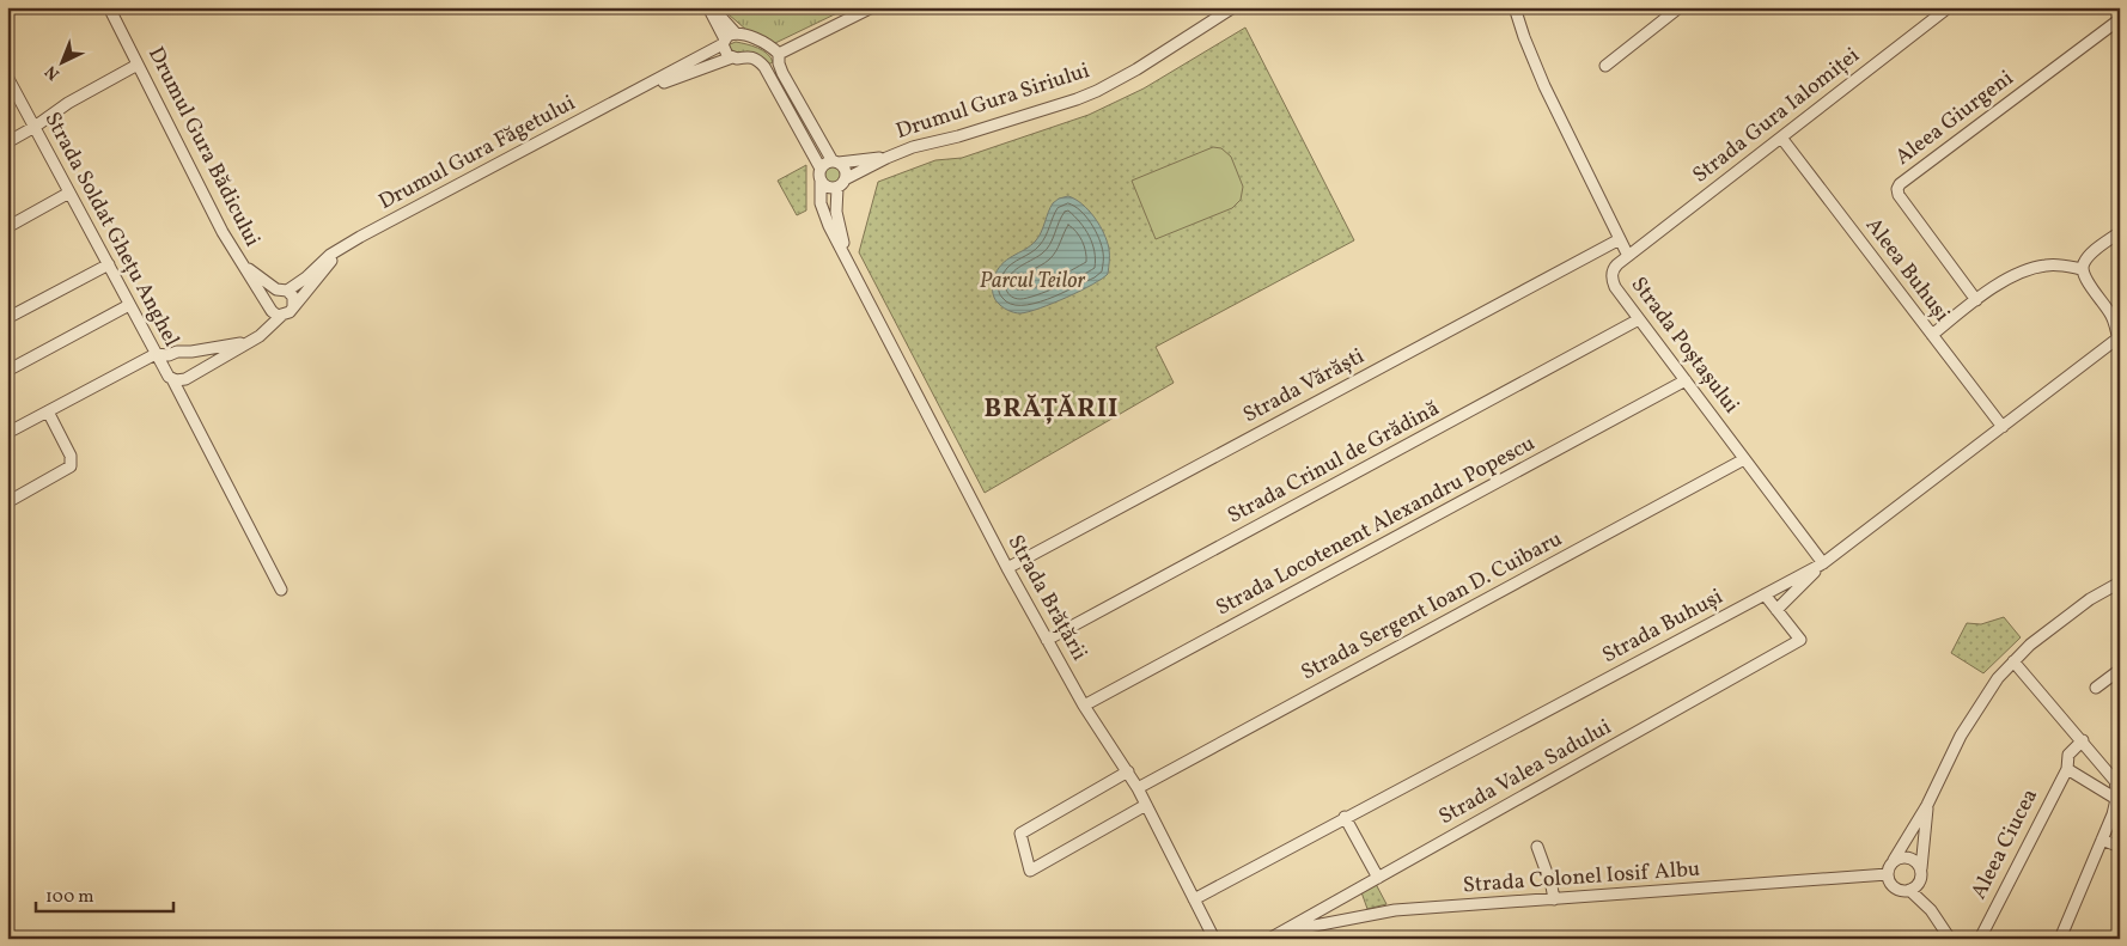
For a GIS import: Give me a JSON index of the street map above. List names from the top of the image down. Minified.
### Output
{"streets":{"street":["Drumul Gura Siriului","Strada Gura Ialomiței","Aleea Giurgeni","Drumul Gura Bădicului","Drumul Gura Făgetului","Strada Soldat Ghețu Anghel","Aleea Buhuși","Strada Poștașului","Strada Vărăști","Strada Crinul de Grădină","Strada Locotenent Alexandru Popescu","Strada Brățării","Strada Sergent Ioan D. Cuibaru","Strada Buhuși","Strada Valea Sadului","Aleea Ciucea","Strada Colonel Iosif Albu"]},"crossings":[["Drumul Gura Siriului","Strada Brățării"],["Strada Gura Ialomiței","Aleea Buhuși"],["Strada Gura Ialomiței","Strada Poștașului"],["Drumul Gura Bădicului","Drumul Gura Făgetului"],["Aleea Buhuși","Strada Buhuși"],["Strada Poștașului","Strada Vărăști"],["Strada Poștașului","Strada Crinul de Grădină"],["Strada Poștașului","Strada Locotenent Alexandru Popescu"],["Strada Poștașului","Strada Sergent Ioan D. Cuibaru"],["Strada Poștașului","Strada Buhuși"],["Strada Vărăști","Strada Brățării"],["Strada Crinul de Grădină","Strada Brățării"],["Strada Locotenent Alexandru Popescu","Strada Brățării"],["Strada Brățării","Strada Sergent Ioan D. Cuibaru"],["Strada Brățării","Strada Buhuși"],["Strada Valea Sadului","Strada Colonel Iosif Albu"]],"districts":["BRĂȚĂRII"],"parks":["Parcul Teilor"],"scale_bar":"100 m","north":"bottom left"}
